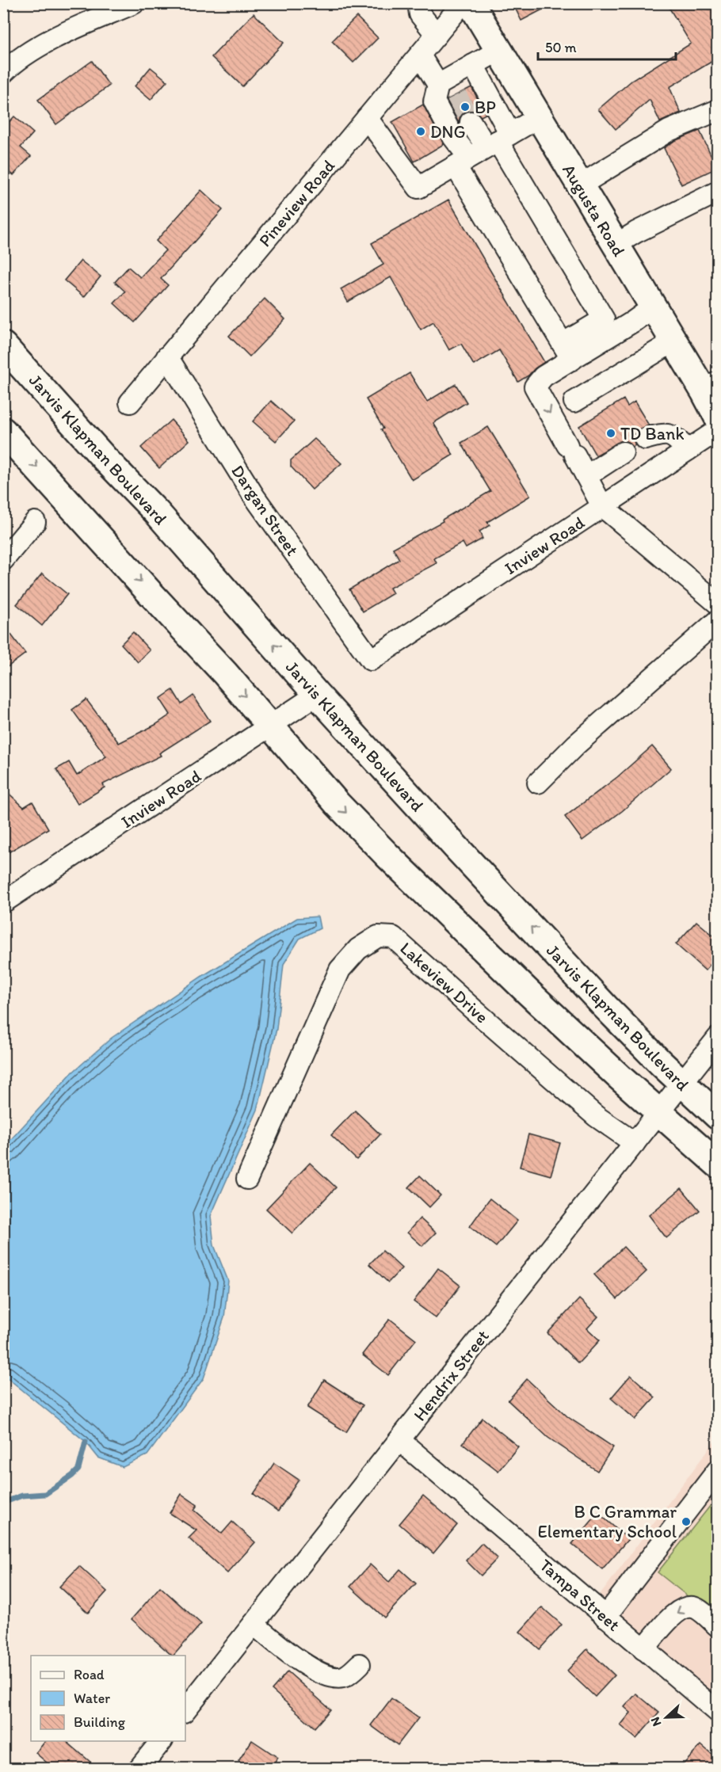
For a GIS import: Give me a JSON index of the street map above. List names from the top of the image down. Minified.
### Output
{"streets":{"main road":["Augusta Road","Jarvis Klapman Boulevard"],"street":["Pineview Road","Dargan Street","Inview Road","Lakeview Drive","Hendrix Street","Tampa Street"]},"crossings":[["Pineview Road","Dargan Street"],["Jarvis Klapman Boulevard","Inview Road"],["Jarvis Klapman Boulevard","Hendrix Street"],["Dargan Street","Inview Road"],["Lakeview Drive","Hendrix Street"],["Hendrix Street","Tampa Street"]],"places":["BP","DNG","TD Bank","B C Grammar Elementary School"],"legend":["Road","Water","Building"],"scale_bar":"50 m","north":"left"}
